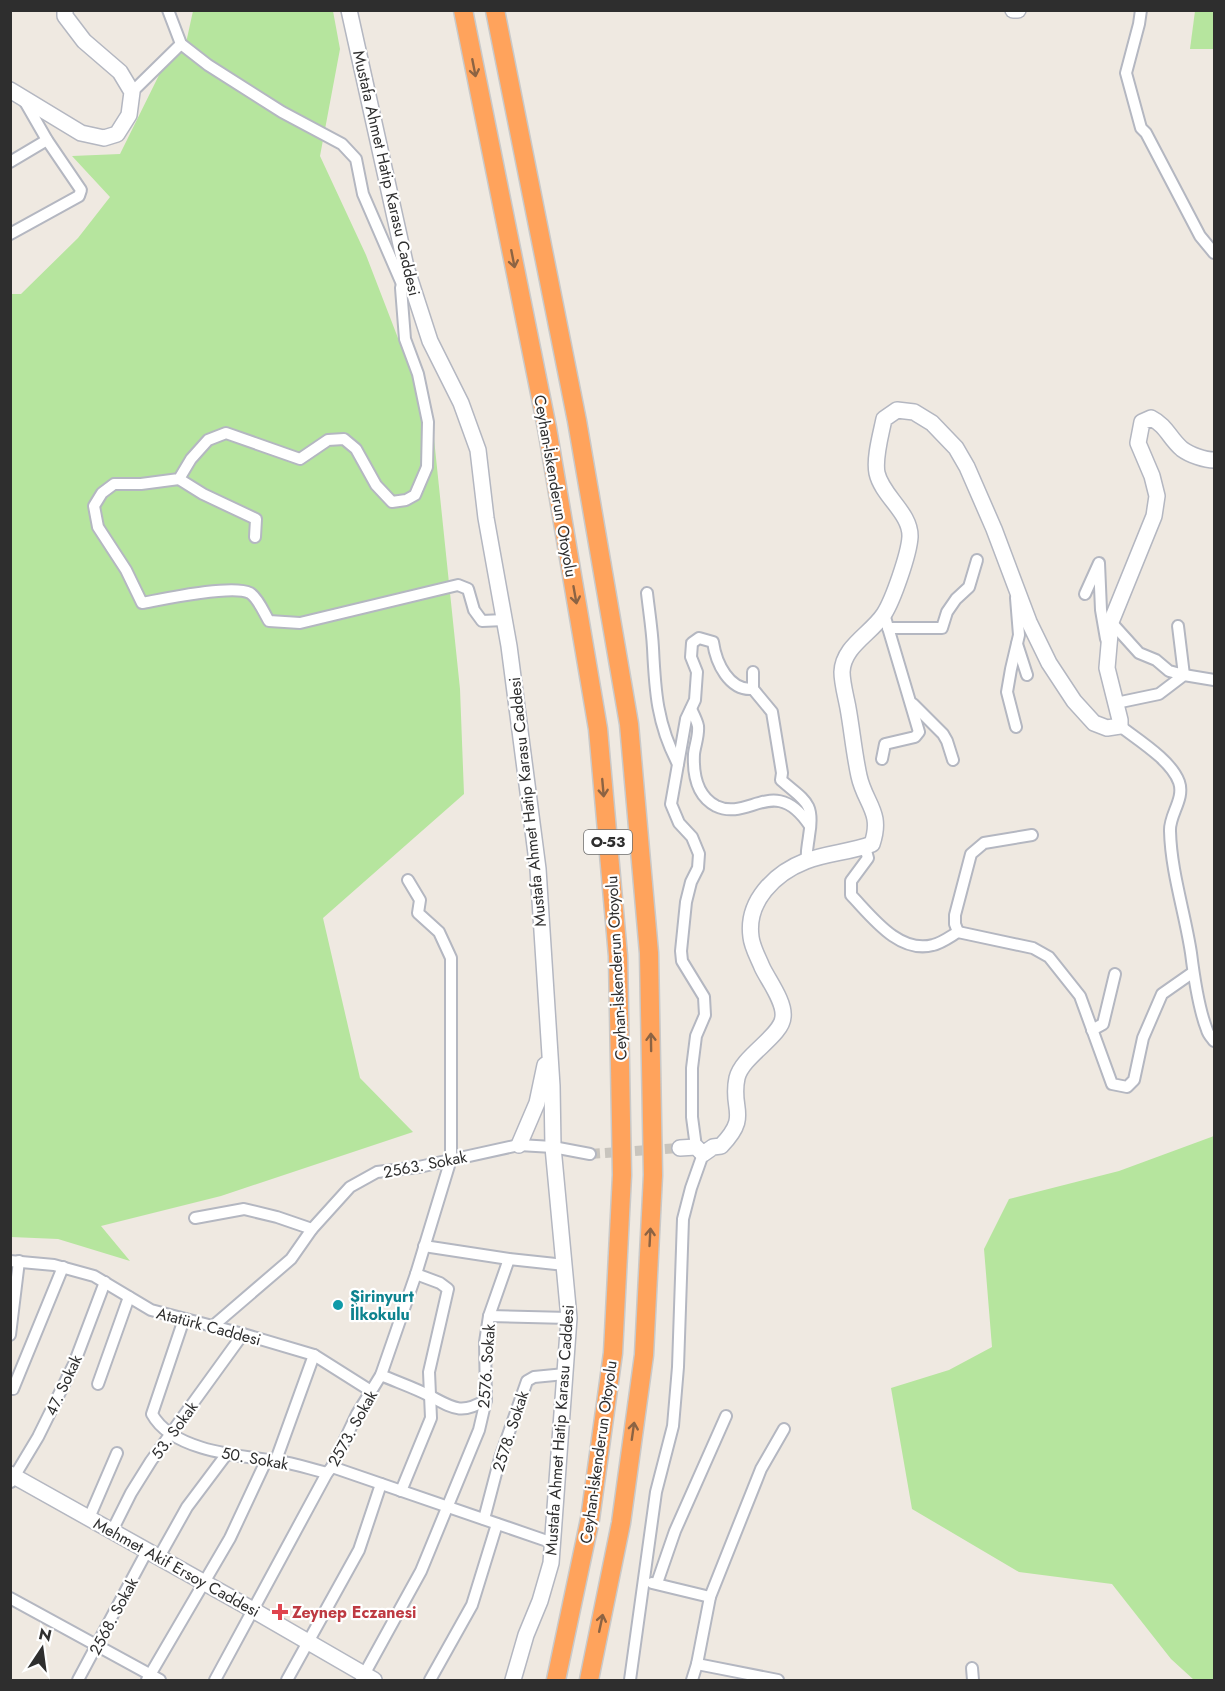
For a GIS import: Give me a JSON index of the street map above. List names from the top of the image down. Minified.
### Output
{"streets":{"highway":["Ceyhan-İskenderun Otoyolu","O-53"],"street":["Mustafa Ahmet Hatip Karasu Caddesi","2563. Sokak","Atatürk Caddesi","2576. Sokak","47. Sokak","2573. Sokak","53. Sokak","2578. Sokak","50. Sokak","Mehmet Akif Ersoy Caddesi","2568. Sokak"]},"crossings":[["Mustafa Ahmet Hatip Karasu Caddesi","2563. Sokak"],["Mustafa Ahmet Hatip Karasu Caddesi","2578. Sokak"],["Mustafa Ahmet Hatip Karasu Caddesi","50. Sokak"],["2563. Sokak","Atatürk Caddesi"],["2563. Sokak","2573. Sokak"],["Atatürk Caddesi","47. Sokak"],["Atatürk Caddesi","2573. Sokak"],["Atatürk Caddesi","53. Sokak"],["2576. Sokak","50. Sokak"],["2576. Sokak","Mehmet Akif Ersoy Caddesi"],["47. Sokak","Mehmet Akif Ersoy Caddesi"],["2573. Sokak","50. Sokak"],["2573. Sokak","Mehmet Akif Ersoy Caddesi"],["53. Sokak","50. Sokak"],["53. Sokak","Mehmet Akif Ersoy Caddesi"],["2578. Sokak","50. Sokak"],["50. Sokak","2568. Sokak"],["Mehmet Akif Ersoy Caddesi","2568. Sokak"]],"places":{"other":["Şirinyurt İlkokulu"],"health":["Zeynep Eczanesi"]},"north":"top"}
